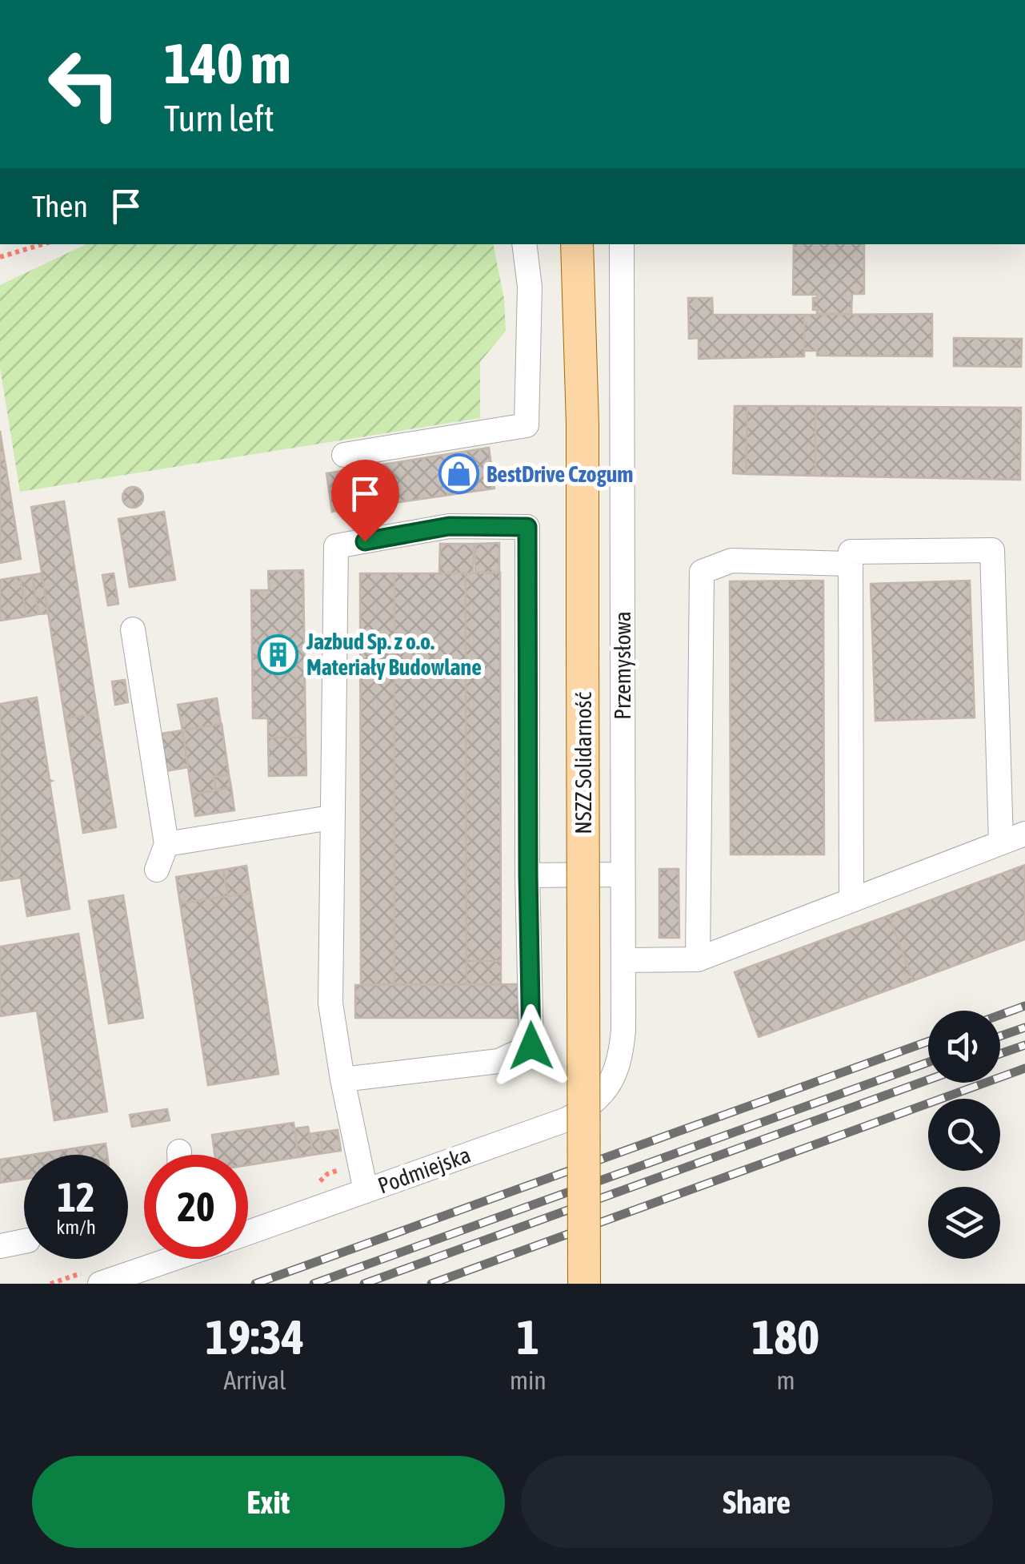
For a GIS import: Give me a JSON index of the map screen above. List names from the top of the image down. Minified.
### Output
{"streets":{"main road":["NSZZ Solidarność"],"street":["Przemysłowa","Podmiejska"]},"crossings":[["Przemysłowa","Podmiejska"]],"places":{"shop":["BestDrive Czogum"],"building":["Jazbud Sp. z o.o. Materiały Budowlane"]},"page":{"turn":["140 m","Turn left"],"then":"Then","speed":"12 km/h","limit":"20","eta":["19:34","Arrival","1","min","180","m"],"buttons":["Exit","Share"]}}
